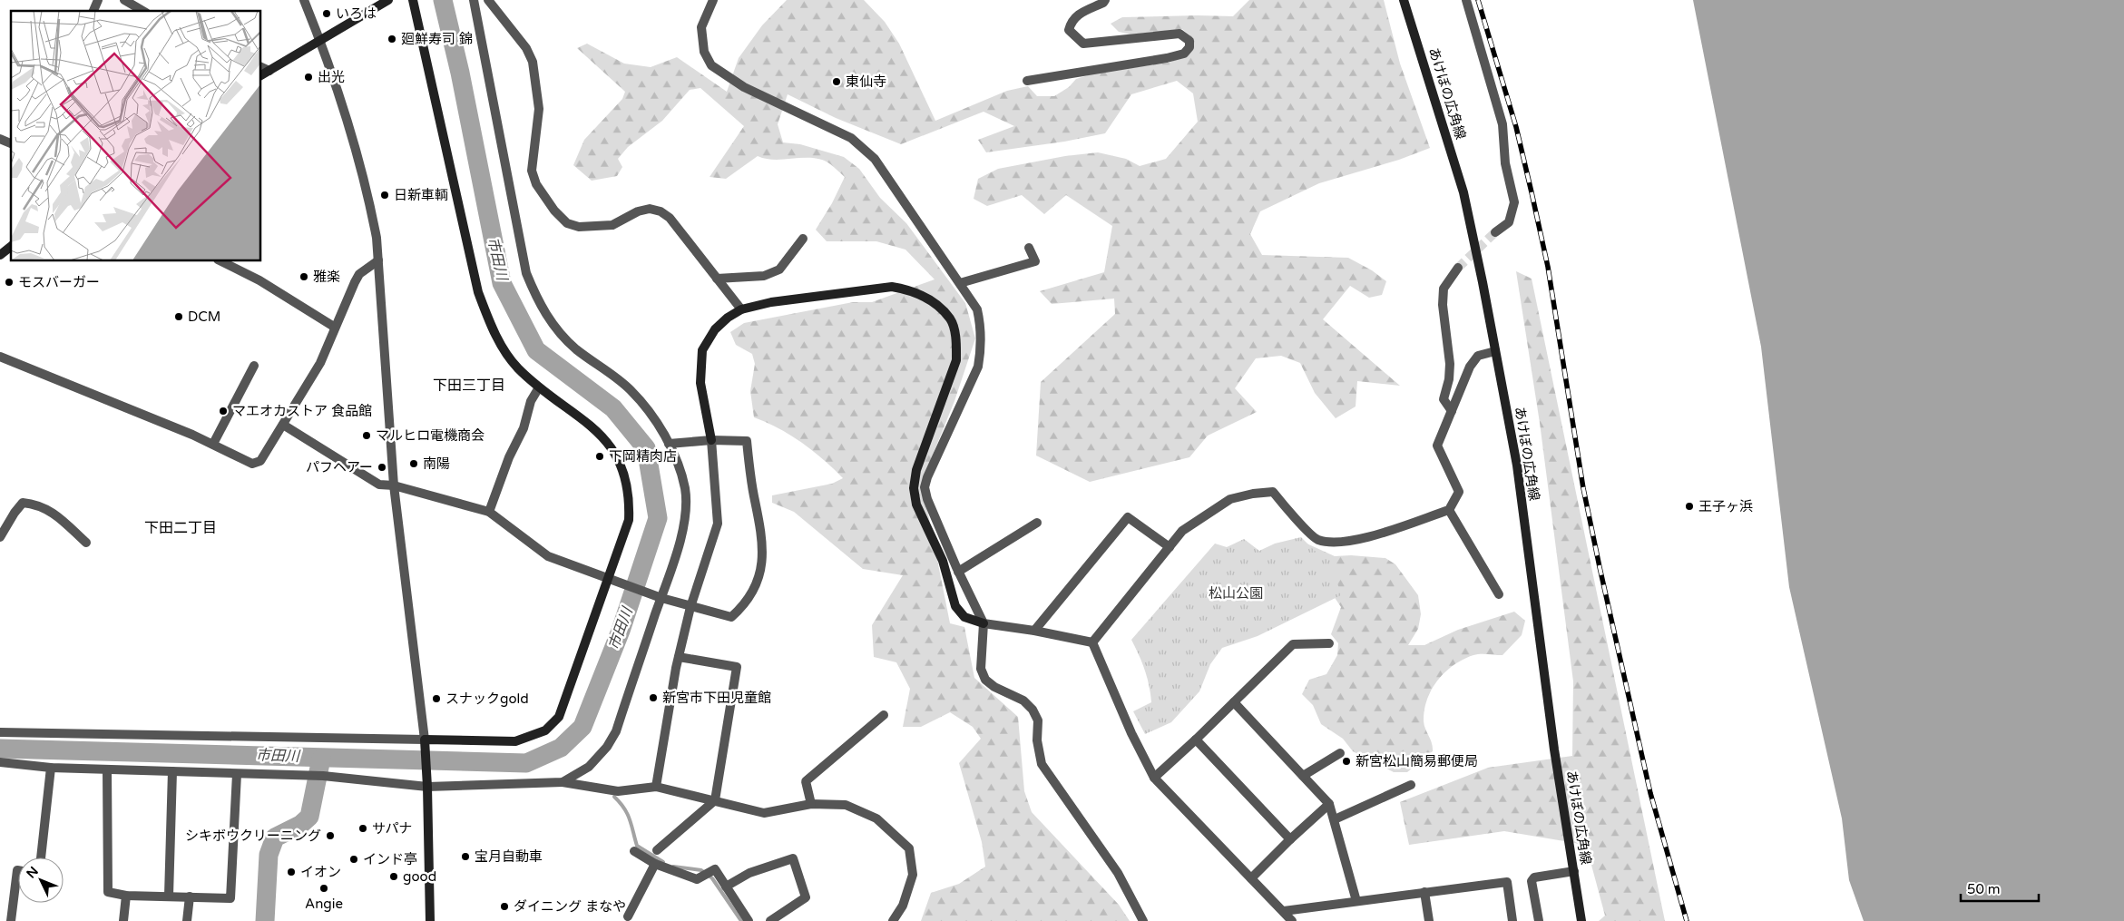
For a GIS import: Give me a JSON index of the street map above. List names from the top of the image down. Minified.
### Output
{"streets":{"street":["あけぼの広角線"]},"districts":["下田三丁目","下田二丁目"],"water":["市田川"],"parks":["松山公園"],"places":["いろは","廻鮮寿司 錦","出光","東仙寺","日新車輌","雅楽","モスバーガー","DCM","マエオカストア 食品館","マルヒロ電機商会","下岡精肉店","南陽","パフヘアー","王子ヶ浜","新宮市下田児童館","スナックgold","新宮松山簡易郵便局","サパナ","シキボウクリーニング","宝月自動車","インド亭","イオン","good","Angie","ダイニング まなや"],"scale_bar":"50 m","north":"top left"}
